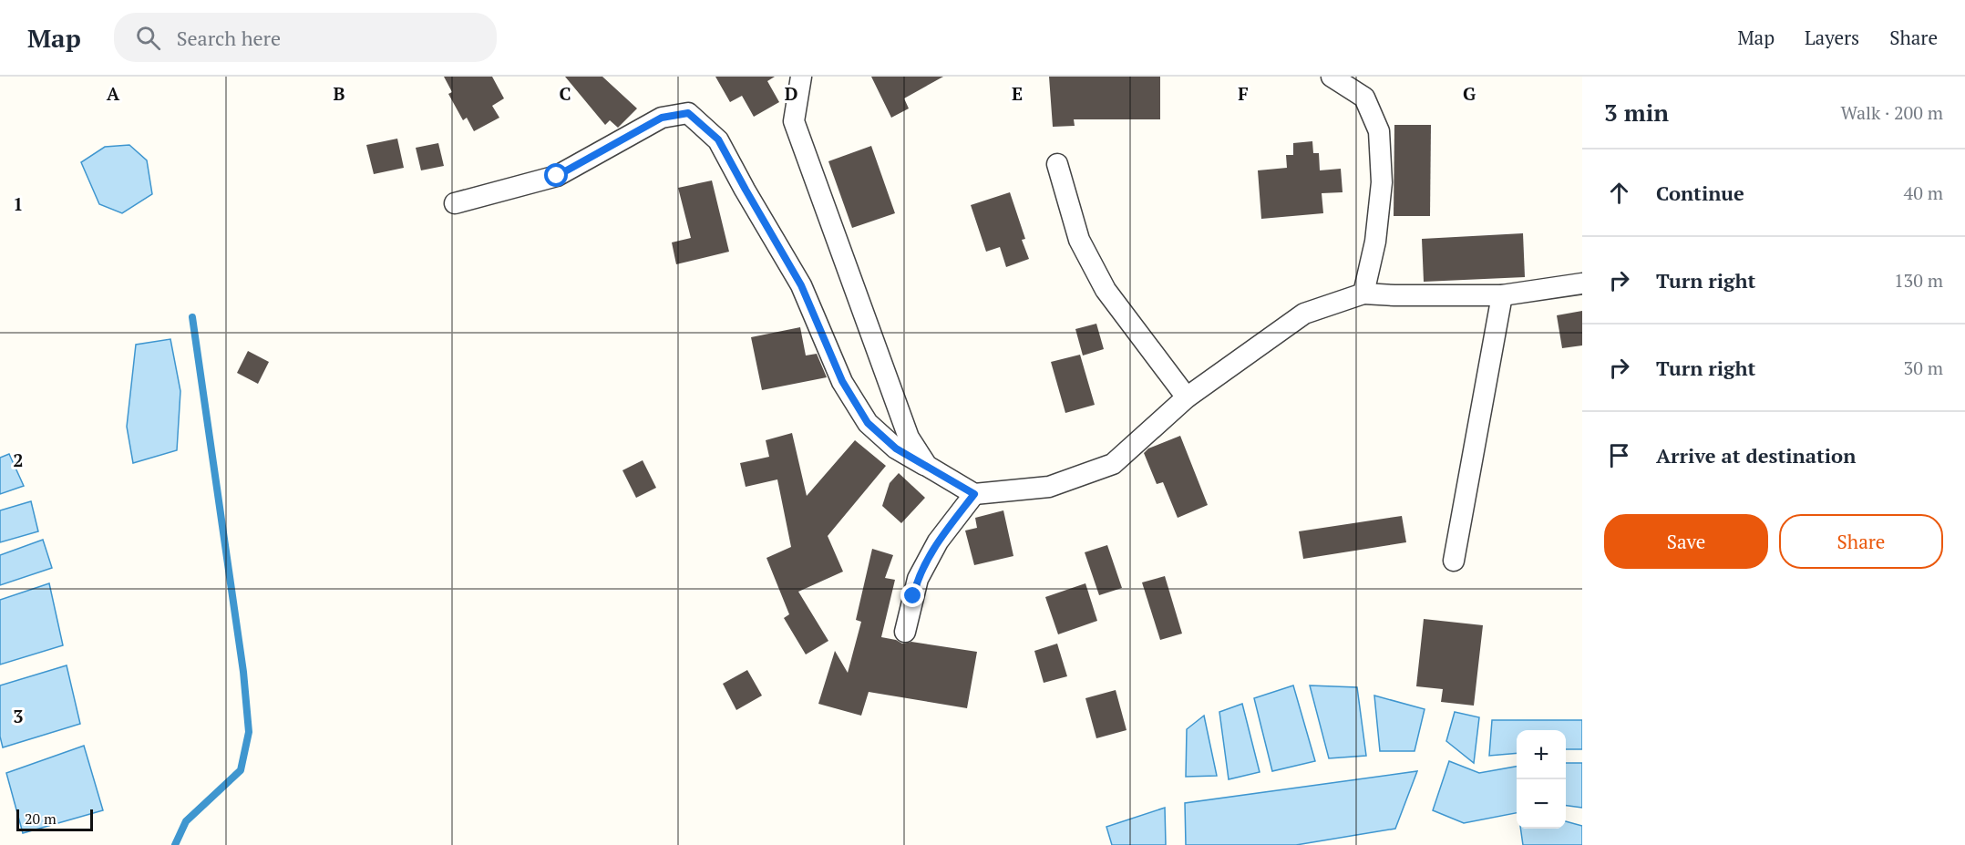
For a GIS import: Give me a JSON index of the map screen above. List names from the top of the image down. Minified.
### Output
{"scale_bar":"20 m","page":{"header":"Map","search":"Search here","nav":["Map","Layers","Share"],"heading":["3 min","Walk · 200 m"],"list":[["Continue","40 m"],["Turn right","130 m"],["Turn right","30 m"],"Arrive at destination"],"buttons":["Save","Share"],"map_buttons":["+","−"],"scale":"20 m"},"grid":{"columns":["A","B","C","D","E","F","G"],"rows":["1","2","3"]}}
